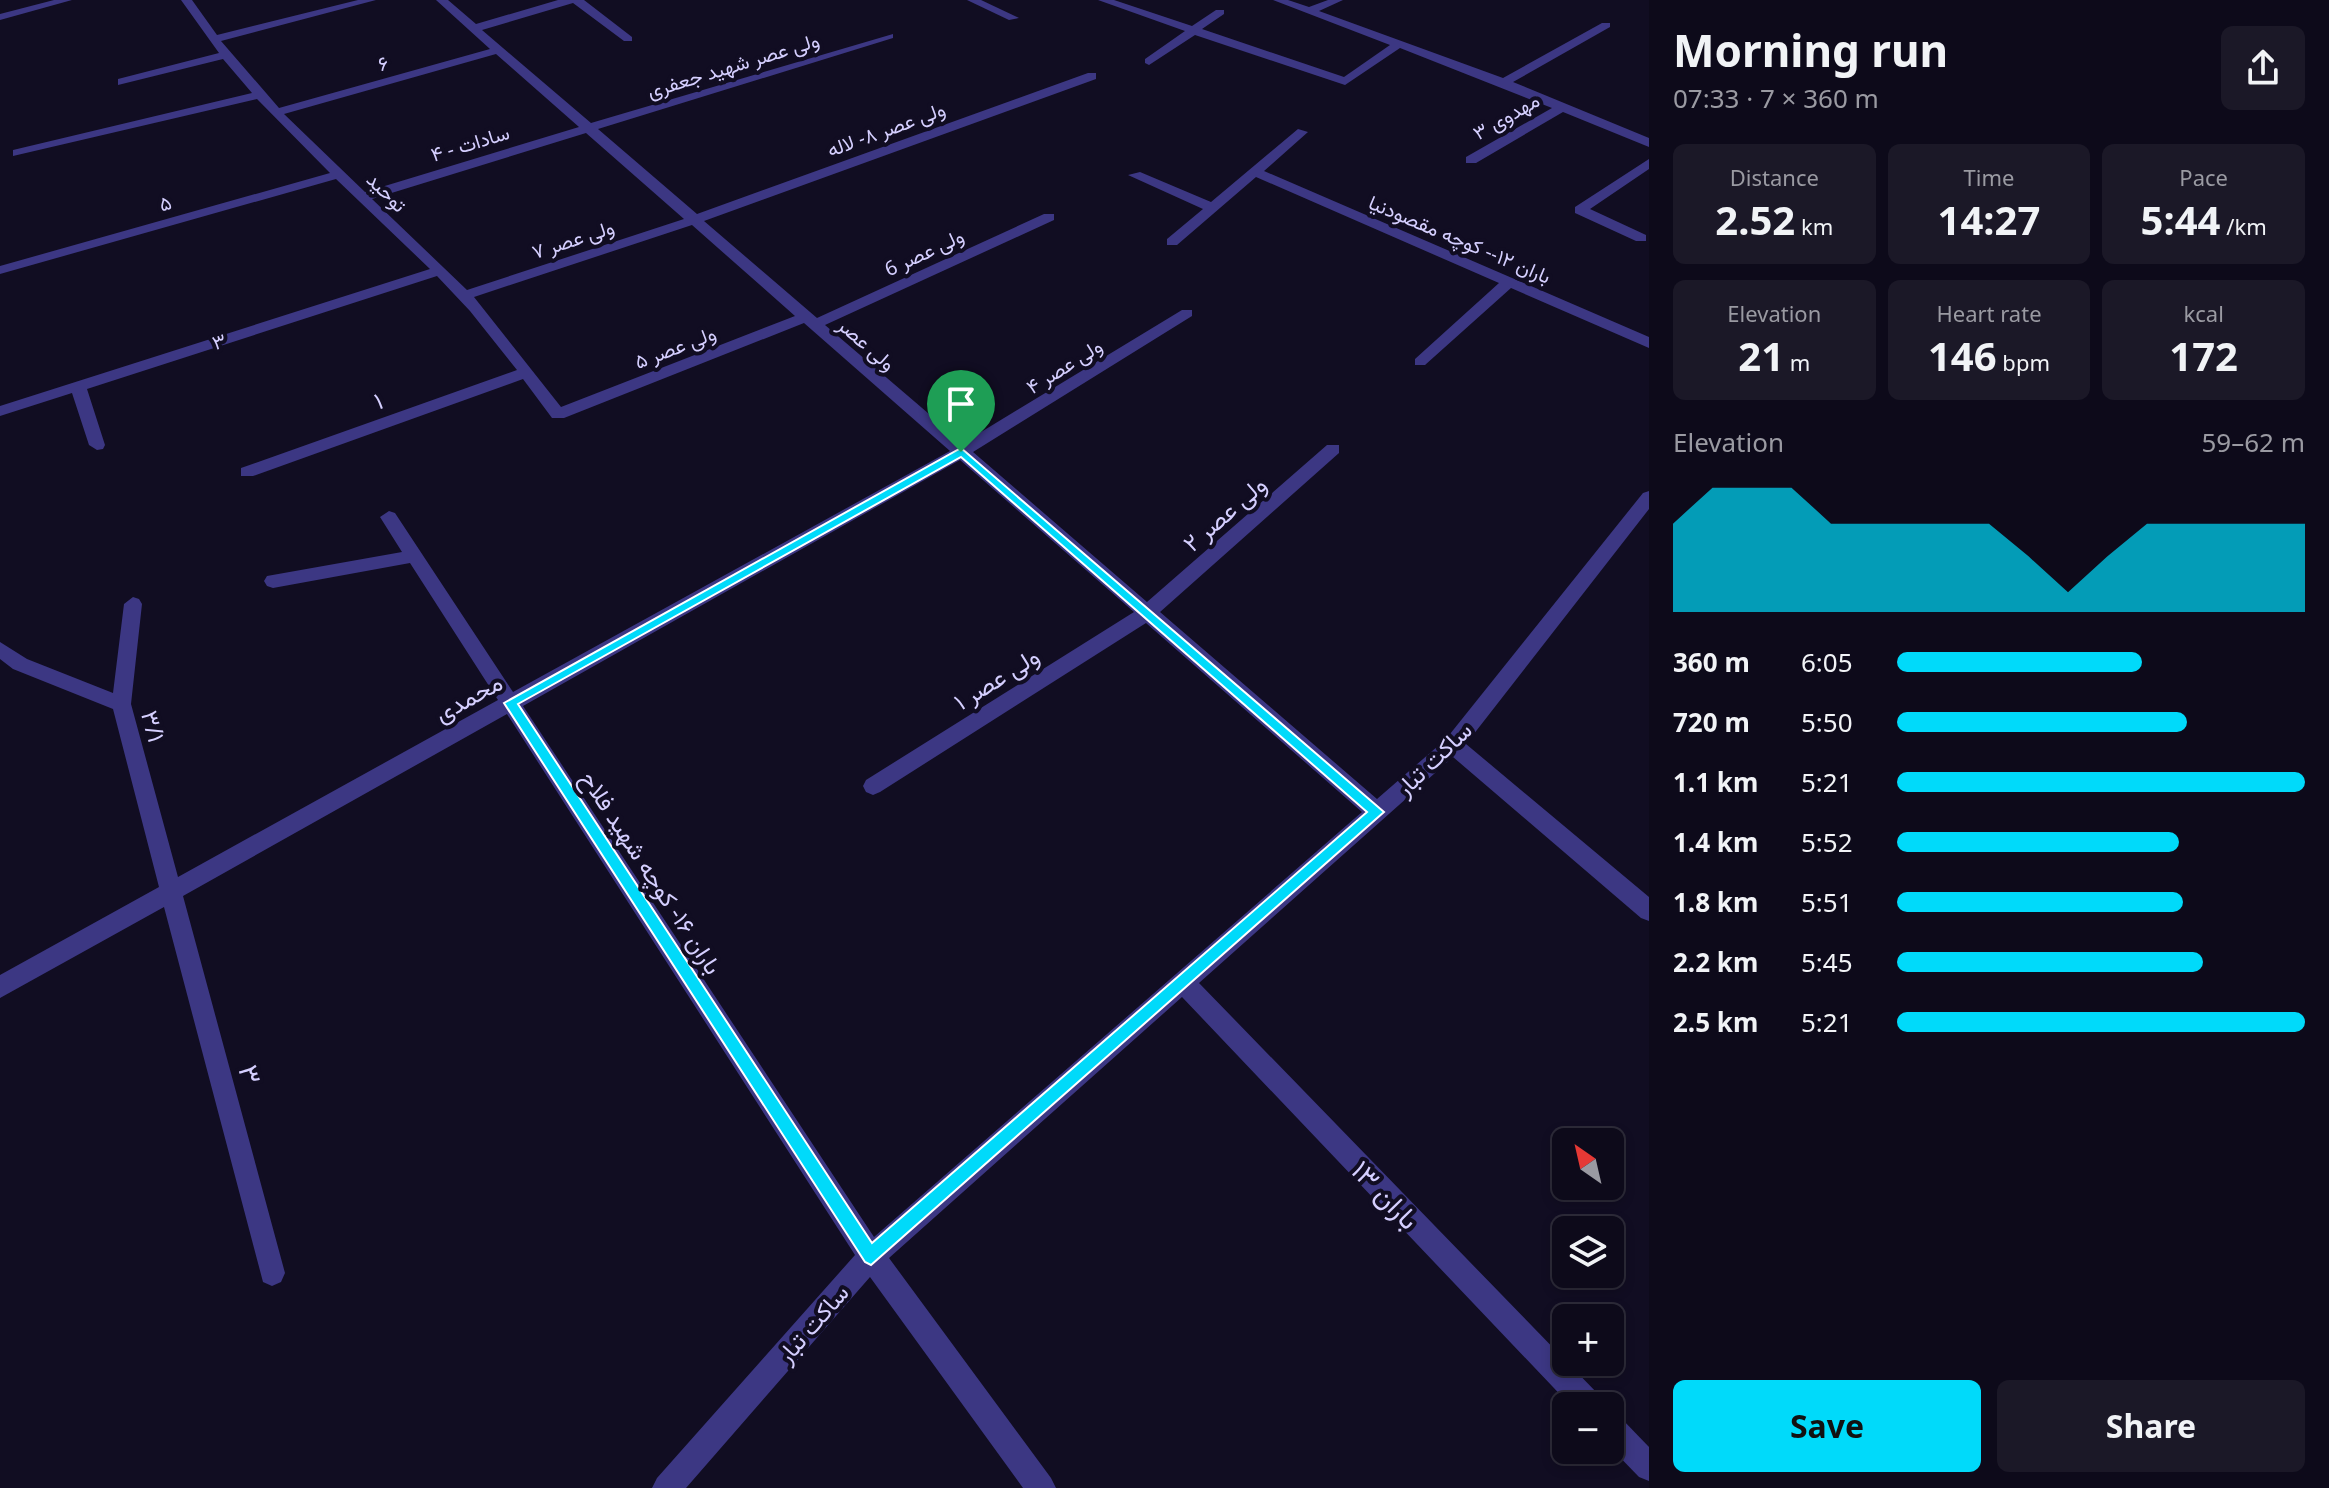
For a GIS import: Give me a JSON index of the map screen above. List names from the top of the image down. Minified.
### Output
{"streets":{"street":["۶","ولی عصر شهید جعفری","مهدوی ۳","ولی عصر ۸- لاله","۴ - سادات","توحید","۵","ولی عصر ۷","باران ۱۲-- كوچه مقصودنيا","ولی عصر 6","۳","ولی عصر","ولی عصر ۵","ولی عصر ۴","۱","ولی عصر ۲","ولی عصر ۱","محمدی","۳/۱","ساکت تبار","باران ۱۶- کوچه شهید فلاح","باران ۱۳"]},"crossings":[["۶","توحید"],["۶","ولی عصر"],["ولی عصر شهید جعفری","۴ - سادات"],["ولی عصر شهید جعفری","ولی عصر"],["ولی عصر ۸- لاله","ولی عصر ۷"],["ولی عصر ۸- لاله","ولی عصر"],["۴ - سادات","توحید"],["۴ - سادات","ولی عصر"],["توحید","۵"],["توحید","ولی عصر ۷"],["توحید","۳"],["توحید","ولی عصر ۵"],["توحید","۱"],["ولی عصر ۷","ولی عصر"],["ولی عصر 6","ولی عصر"],["ولی عصر 6","ولی عصر ۵"],["۳","محمدی"],["۳","۳/۱"],["ولی عصر","ولی عصر ۵"],["ولی عصر","ولی عصر ۴"],["ولی عصر","ولی عصر ۲"],["ولی عصر","ولی عصر ۱"],["ولی عصر","محمدی"],["ولی عصر","ساکت تبار"],["ولی عصر ۴","محمدی"],["ولی عصر ۲","ولی عصر ۱"],["محمدی","۳/۱"],["محمدی","باران ۱۶- کوچه شهید فلاح"],["ساکت تبار","باران ۱۶- کوچه شهید فلاح"],["ساکت تبار","باران ۱۳"]],"north":"top left","page":{"heading":["Morning run","07:33 · 7 × 360 m"],"stats":[["Distance","2.52 km"],["Time","14:27"],["Pace","5:44 /km"],["Elevation","21 m"],["Heart rate","146 bpm"],["kcal","172"]],"chart":["Elevation","59–62 m"],"list":[{"name":"360 m","note":"6:05"},{"name":"720 m","note":"5:50"},{"name":"1.1 km","note":"5:21"},{"name":"1.4 km","note":"5:52"},{"name":"1.8 km","note":"5:51"},{"name":"2.2 km","note":"5:45"},{"name":"2.5 km","note":"5:21"}],"map_buttons":["+","−"],"buttons":["Save","Share"]}}
